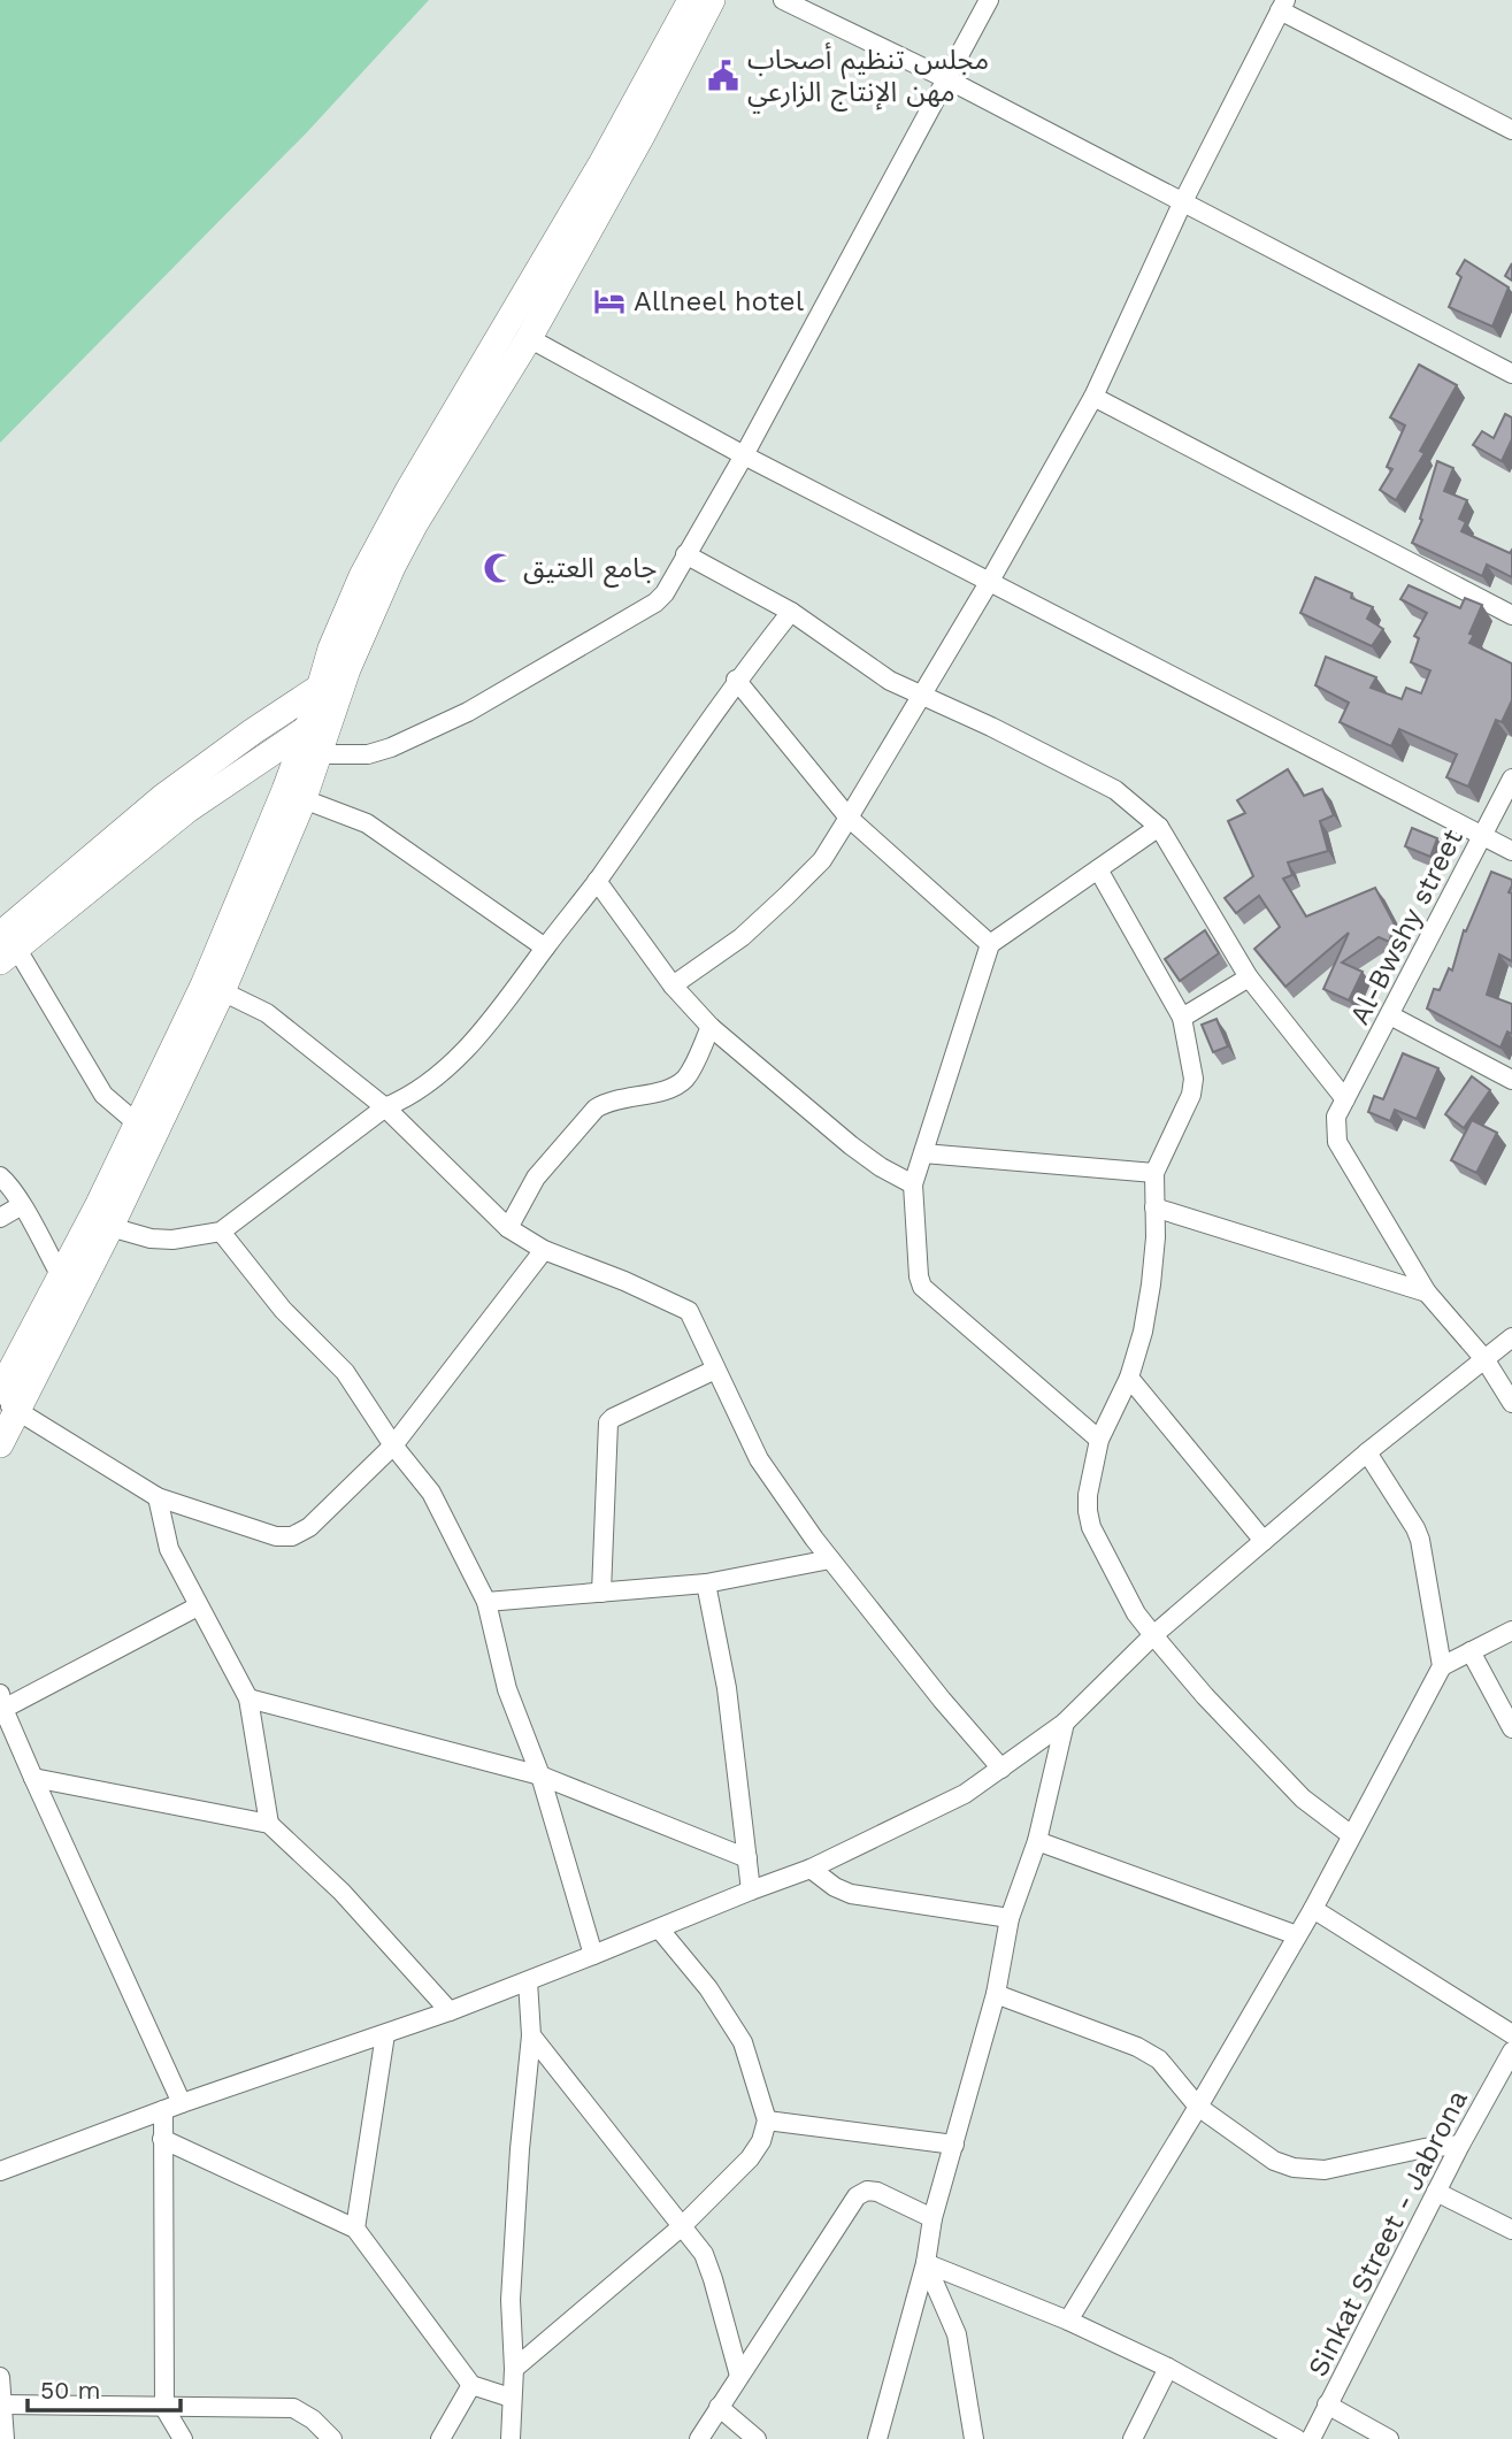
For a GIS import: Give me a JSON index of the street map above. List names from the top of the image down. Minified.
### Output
{"streets":{"street":["Al-Bwshy street","Sinkat Street - Jabrona"]},"places":{"public building":["مجلس تنظيم أصحاب مهن الإنتاج الزارعي"],"hotel":["Allneel hotel"],"mosque":["جامع العتيق"]},"scale_bar":"50 m"}
